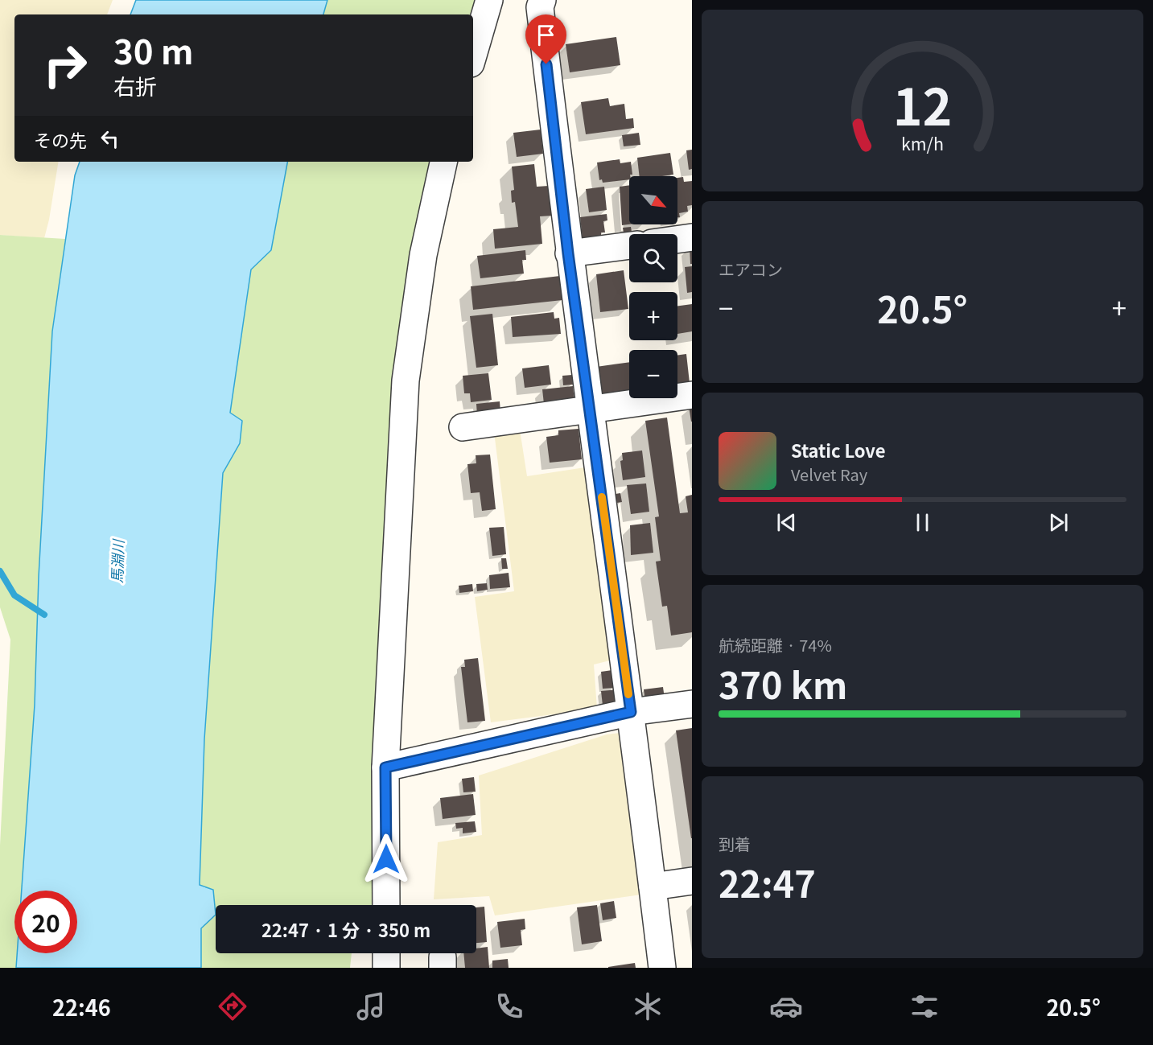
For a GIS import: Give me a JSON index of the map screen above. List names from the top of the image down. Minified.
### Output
{"water":["馬淵川"],"north":"bottom right","page":{"turn":["30 m","右折"],"then":"その先","map_buttons":["+","−"],"tile":["エアコン",["航続距離 · 74%","370 km"],["到着","22:47"]],"heat":["−","20.5°","+"],"song":["Static Love","Velvet Ray"],"limit":"20","trip":"22:47 · 1 分 · 350 m","tabs":["22:46","20.5°"],"gauge":["12","km/h"]}}
